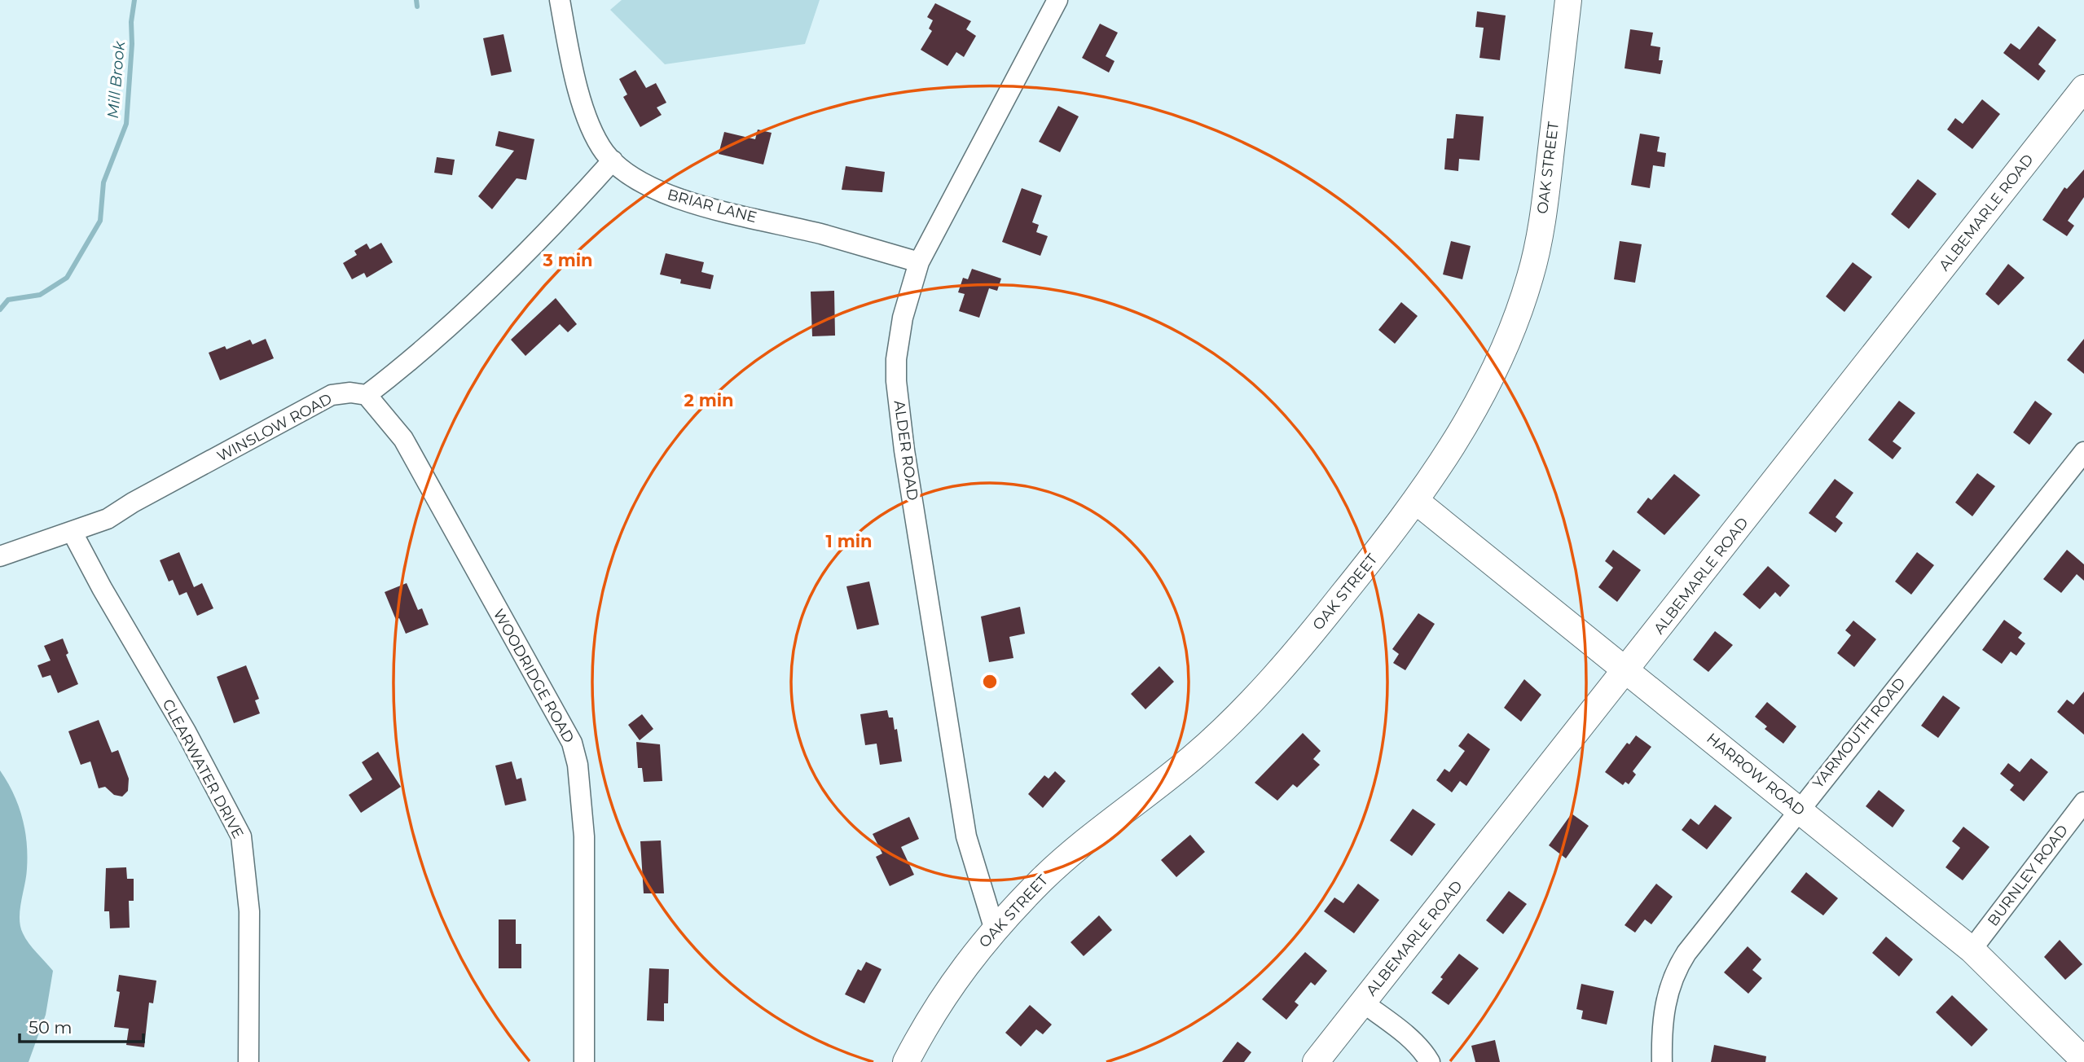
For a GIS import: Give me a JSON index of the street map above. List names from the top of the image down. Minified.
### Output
{"streets":{"street":["OAK STREET","BRIAR LANE","ALBEMARLE ROAD","WINSLOW ROAD","ALDER ROAD","WOODRIDGE ROAD","YARMOUTH ROAD","CLEARWATER DRIVE","HARROW ROAD","BURNLEY ROAD"]},"crossings":[["OAK STREET","ALDER ROAD"],["OAK STREET","HARROW ROAD"],["BRIAR LANE","ALDER ROAD"],["ALBEMARLE ROAD","HARROW ROAD"],["WINSLOW ROAD","WOODRIDGE ROAD"],["WINSLOW ROAD","CLEARWATER DRIVE"],["YARMOUTH ROAD","HARROW ROAD"],["HARROW ROAD","BURNLEY ROAD"]],"water":["Mill Brook"],"scale_bar":"50 m","rings":["3 min","2 min","1 min"]}
